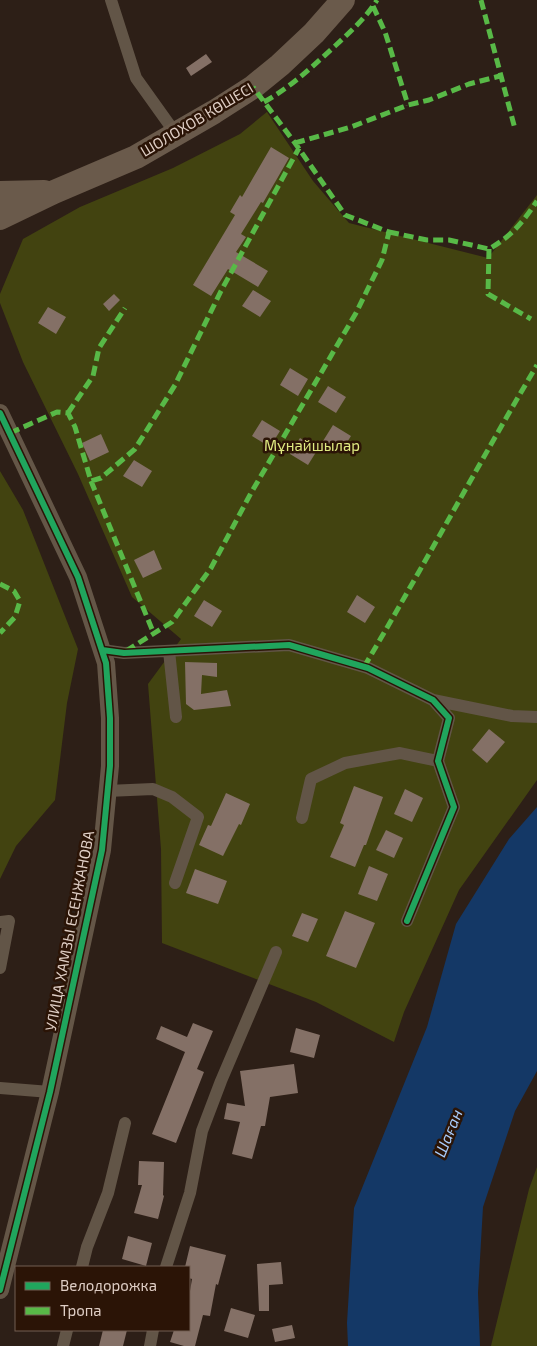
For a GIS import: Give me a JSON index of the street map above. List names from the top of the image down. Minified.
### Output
{"streets":{"highway":["ШОЛОХОВ КӨШЕСІ"],"street":["УЛИЦА ХАМЗЫ ЕСЕНЖАНОВА"]},"water":["Шаған"],"parks":["Мұнайшылар"],"legend":["Велодорожка","Тропа"]}
